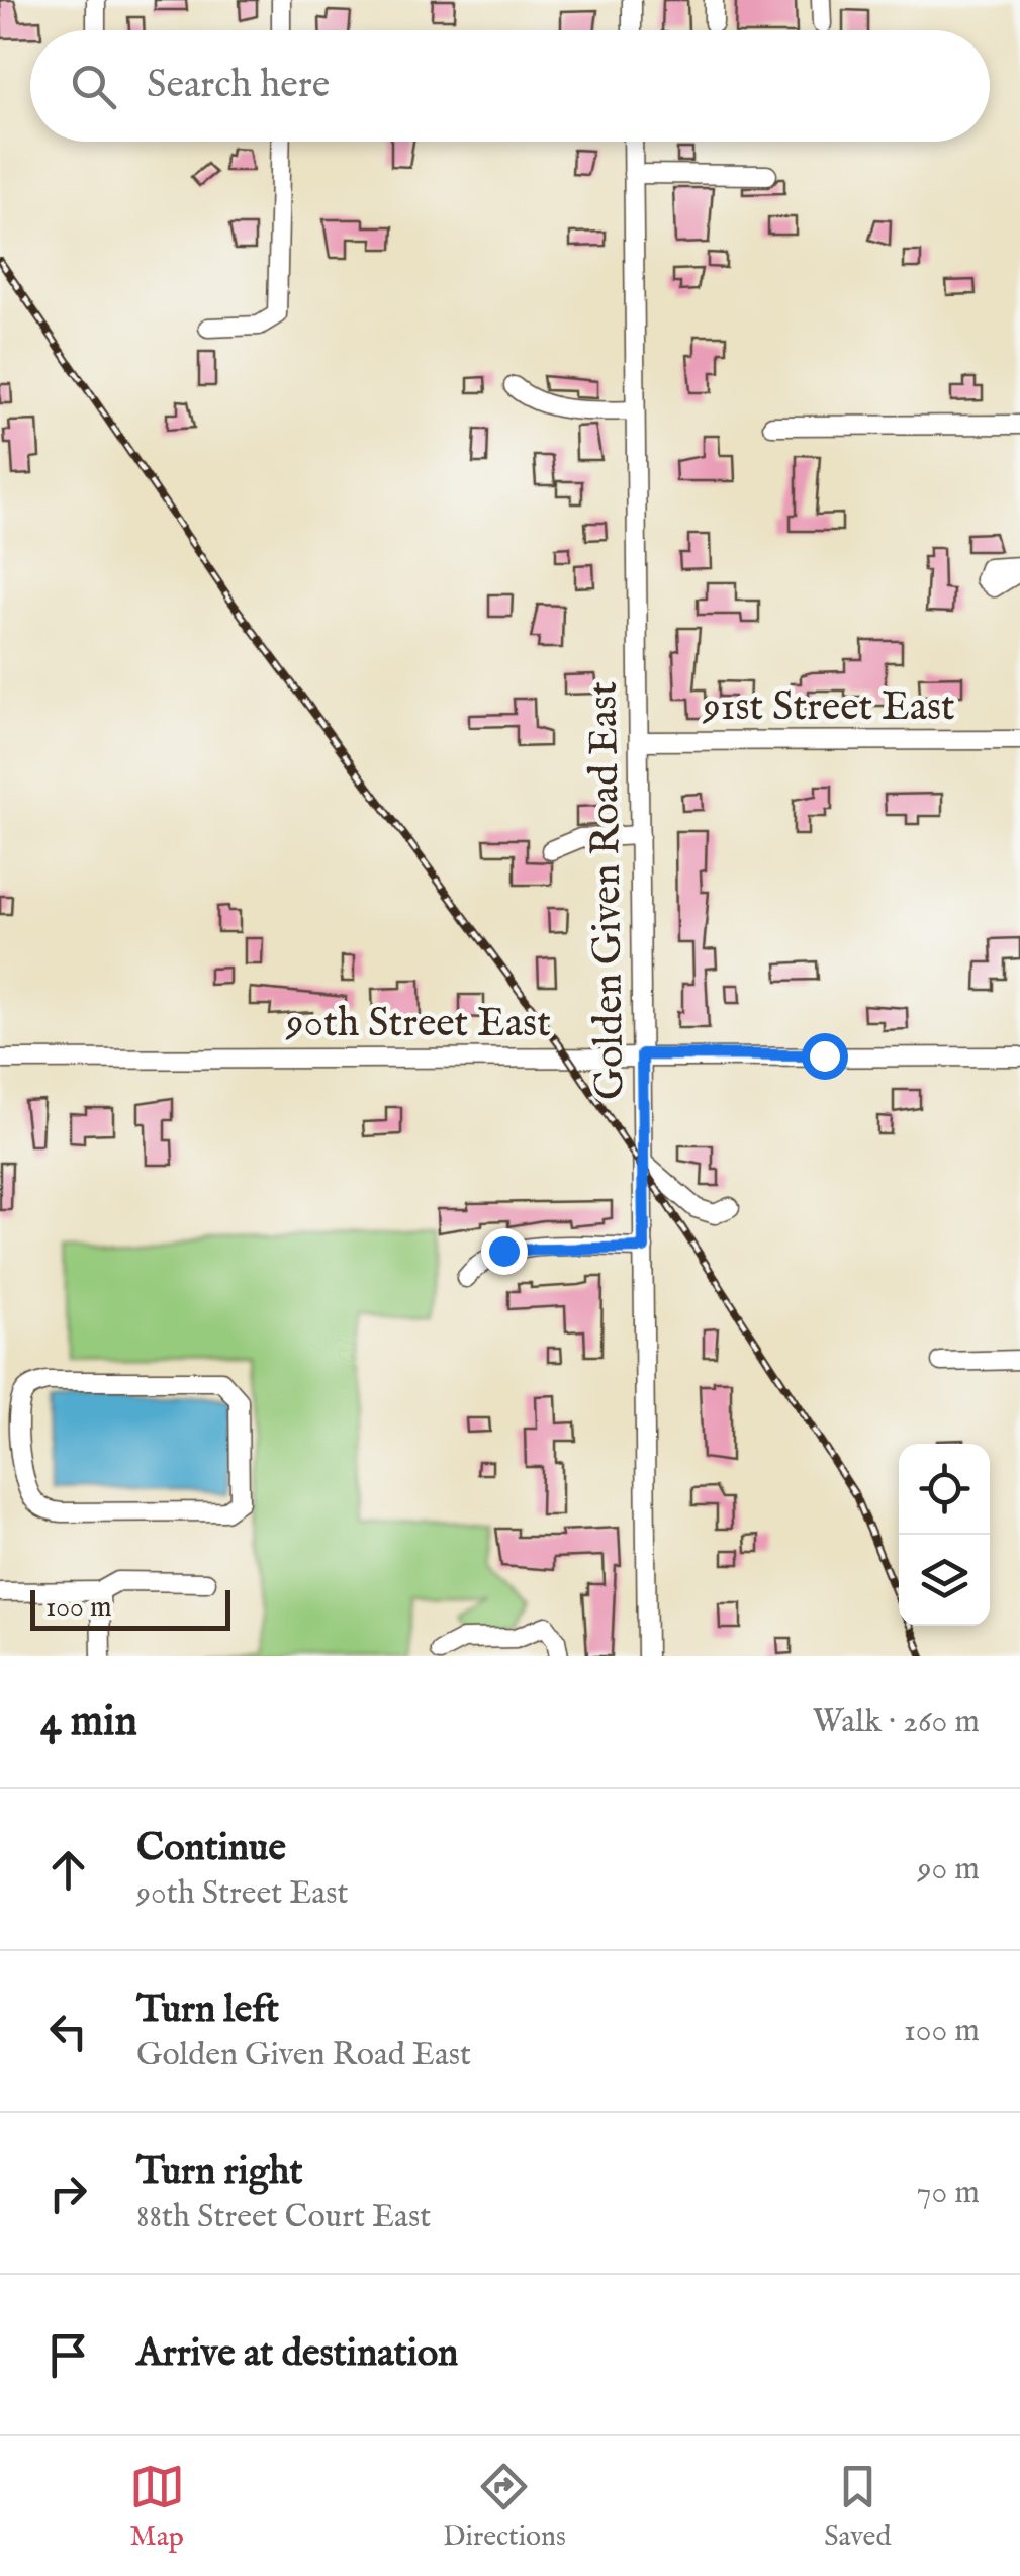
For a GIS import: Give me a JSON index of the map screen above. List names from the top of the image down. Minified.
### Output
{"streets":{"street":["91st Street East","Golden Given Road East","90th Street East"]},"crossings":[["91st Street East","Golden Given Road East"],["Golden Given Road East","90th Street East"]],"scale_bar":"100 m","page":{"search":"Search here","scale":"100 m","heading":["4 min","Walk · 260 m"],"list":[["Continue","90th Street East","90 m"],["Turn left","Golden Given Road East","100 m"],["Turn right","88th Street Court East","70 m"],"Arrive at destination"],"nav":["Map","Directions","Saved"]}}
